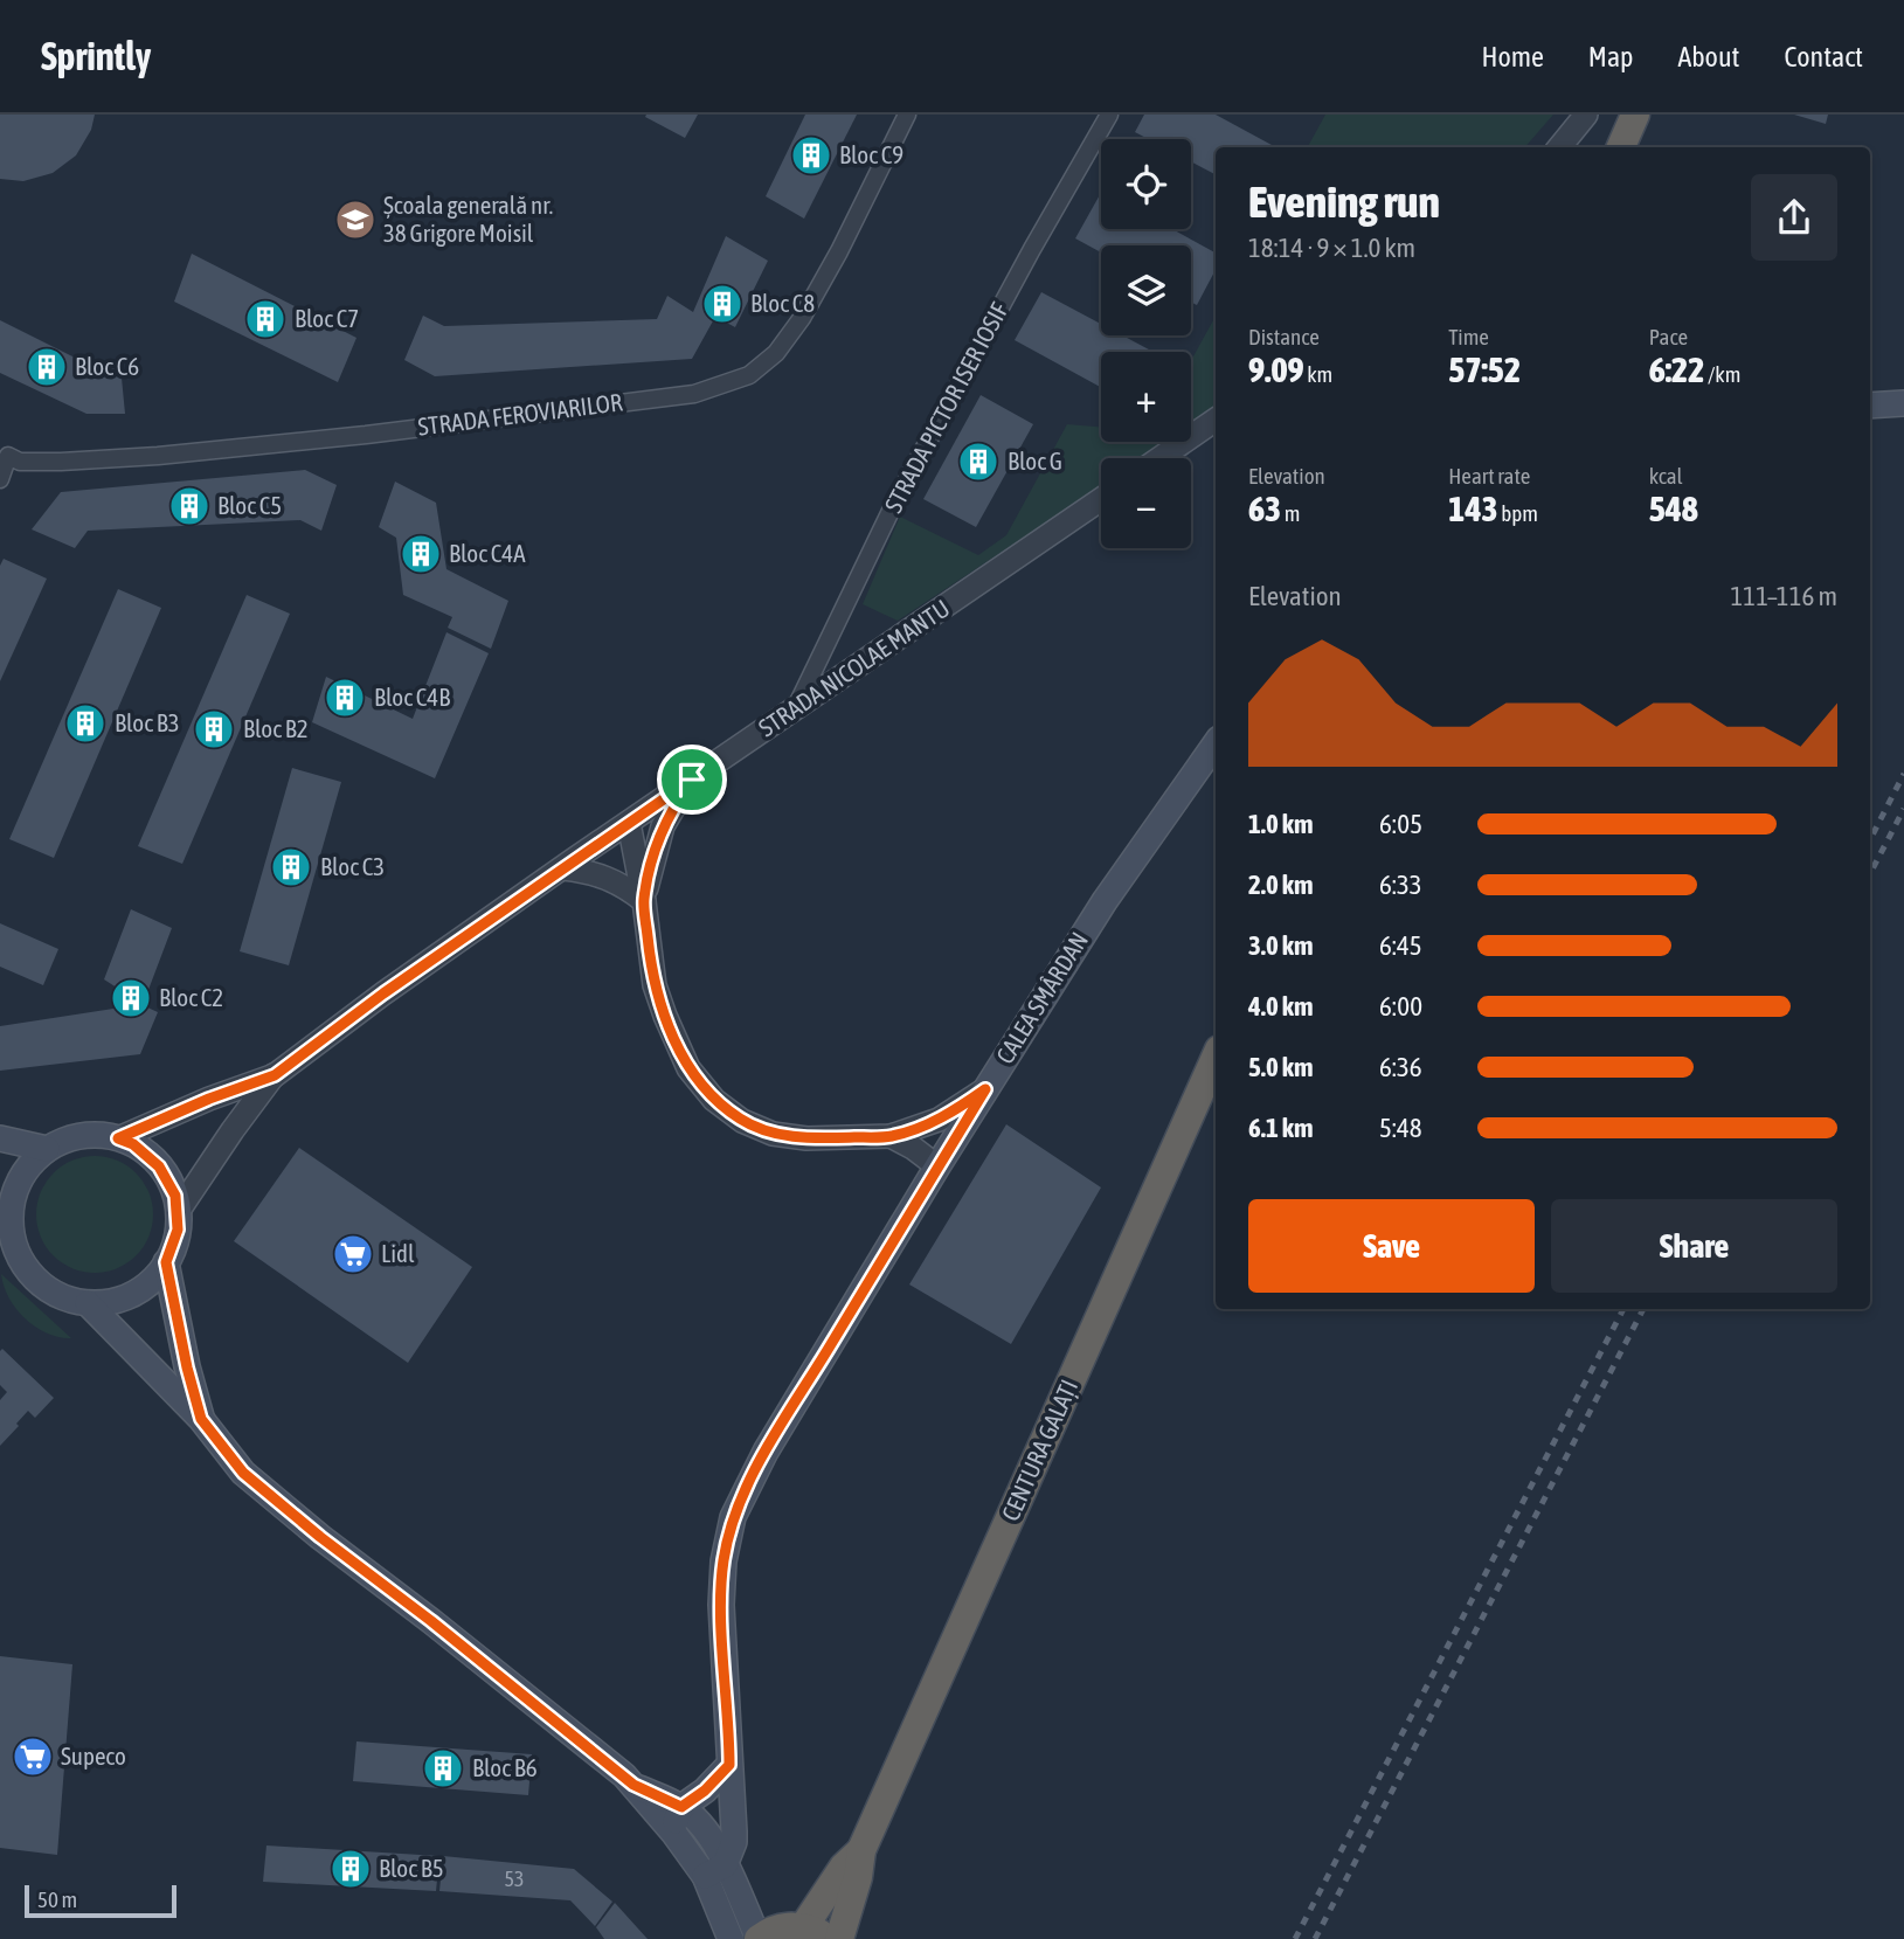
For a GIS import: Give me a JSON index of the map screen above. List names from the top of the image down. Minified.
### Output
{"streets":{"highway":["CENTURA GALAȚI"],"main road":["CALEA SMÂRDAN"],"street":["STRADA PICTOR ISER IOSIF","STRADA FEROVIARILOR","STRADA NICOLAE MANTU"]},"crossings":[["STRADA PICTOR ISER IOSIF","STRADA NICOLAE MANTU"]],"places":{"building":["Bloc C9","Bloc C8","Bloc C7","Bloc C6","Bloc G","Bloc C5","Bloc C4A","Bloc C4B","Bloc B3","Bloc B2","Bloc C3","Bloc C2","Bloc B6","Bloc B5"],"school or university":["Școala generală nr. 38 Grigore Moisil"],"supermarket":["Lidl","Supeco"]},"house_numbers":["53"],"scale_bar":"50 m","page":{"header":"Sprintly","nav":["Home","Map","About","Contact"],"map_buttons":["+","−"],"heading":["Evening run","18:14 · 9 × 1.0 km"],"stats":[["Distance","9.09 km"],["Time","57:52"],["Pace","6:22 /km"],["Elevation","63 m"],["Heart rate","143 bpm"],["kcal","548"]],"chart":["Elevation","111–116 m"],"list":[{"name":"1.0 km","note":"6:05"},{"name":"2.0 km","note":"6:33"},{"name":"3.0 km","note":"6:45"},{"name":"4.0 km","note":"6:00"},{"name":"5.0 km","note":"6:36"},{"name":"6.1 km","note":"5:48"}],"buttons":["Save","Share"],"scale":"50 m"}}
